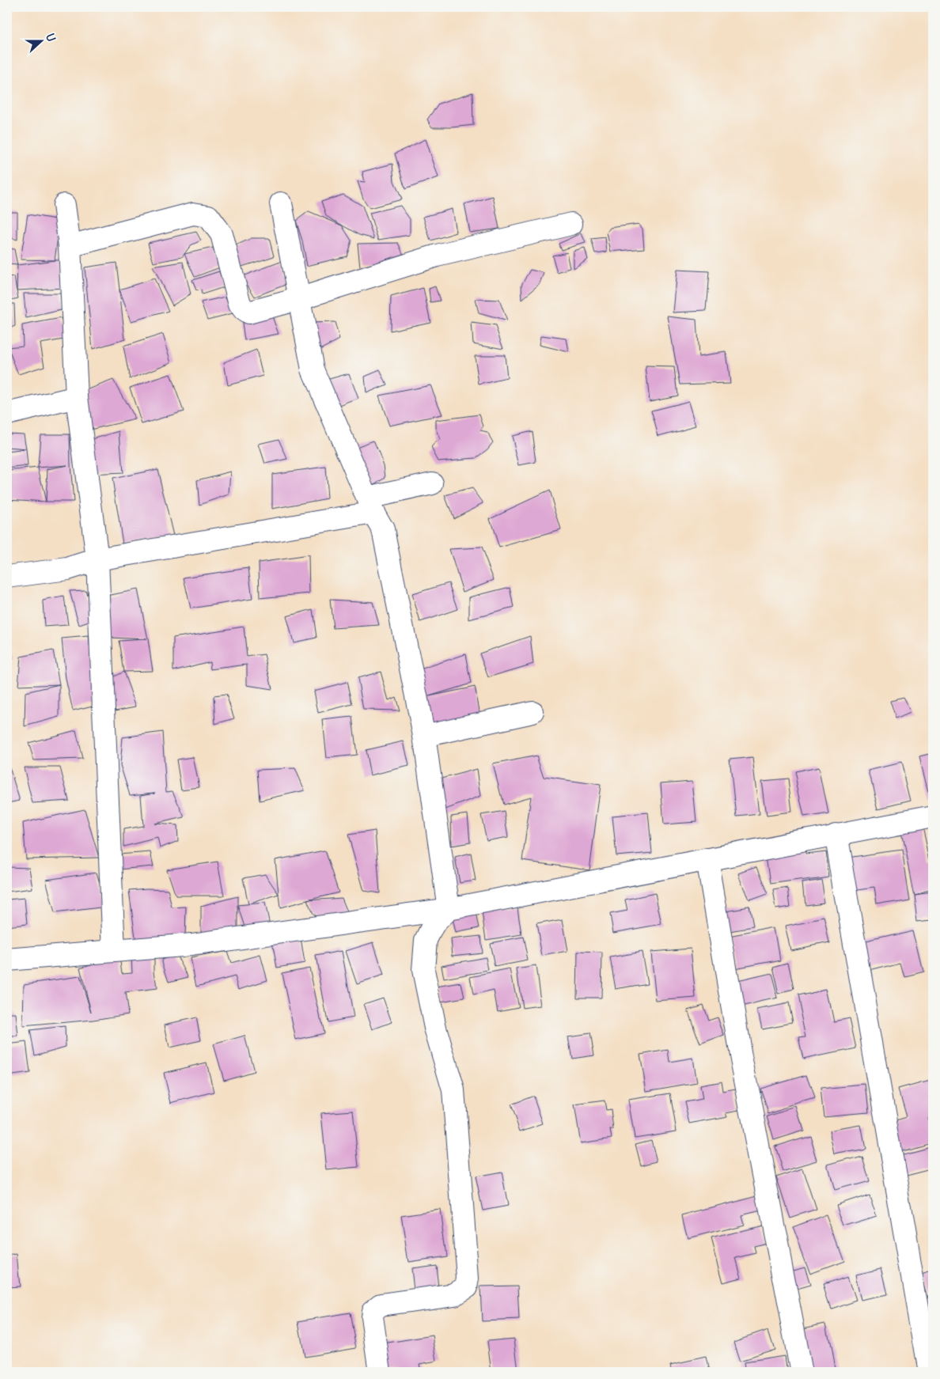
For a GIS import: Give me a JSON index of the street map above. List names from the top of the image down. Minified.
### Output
{"north":"right"}
